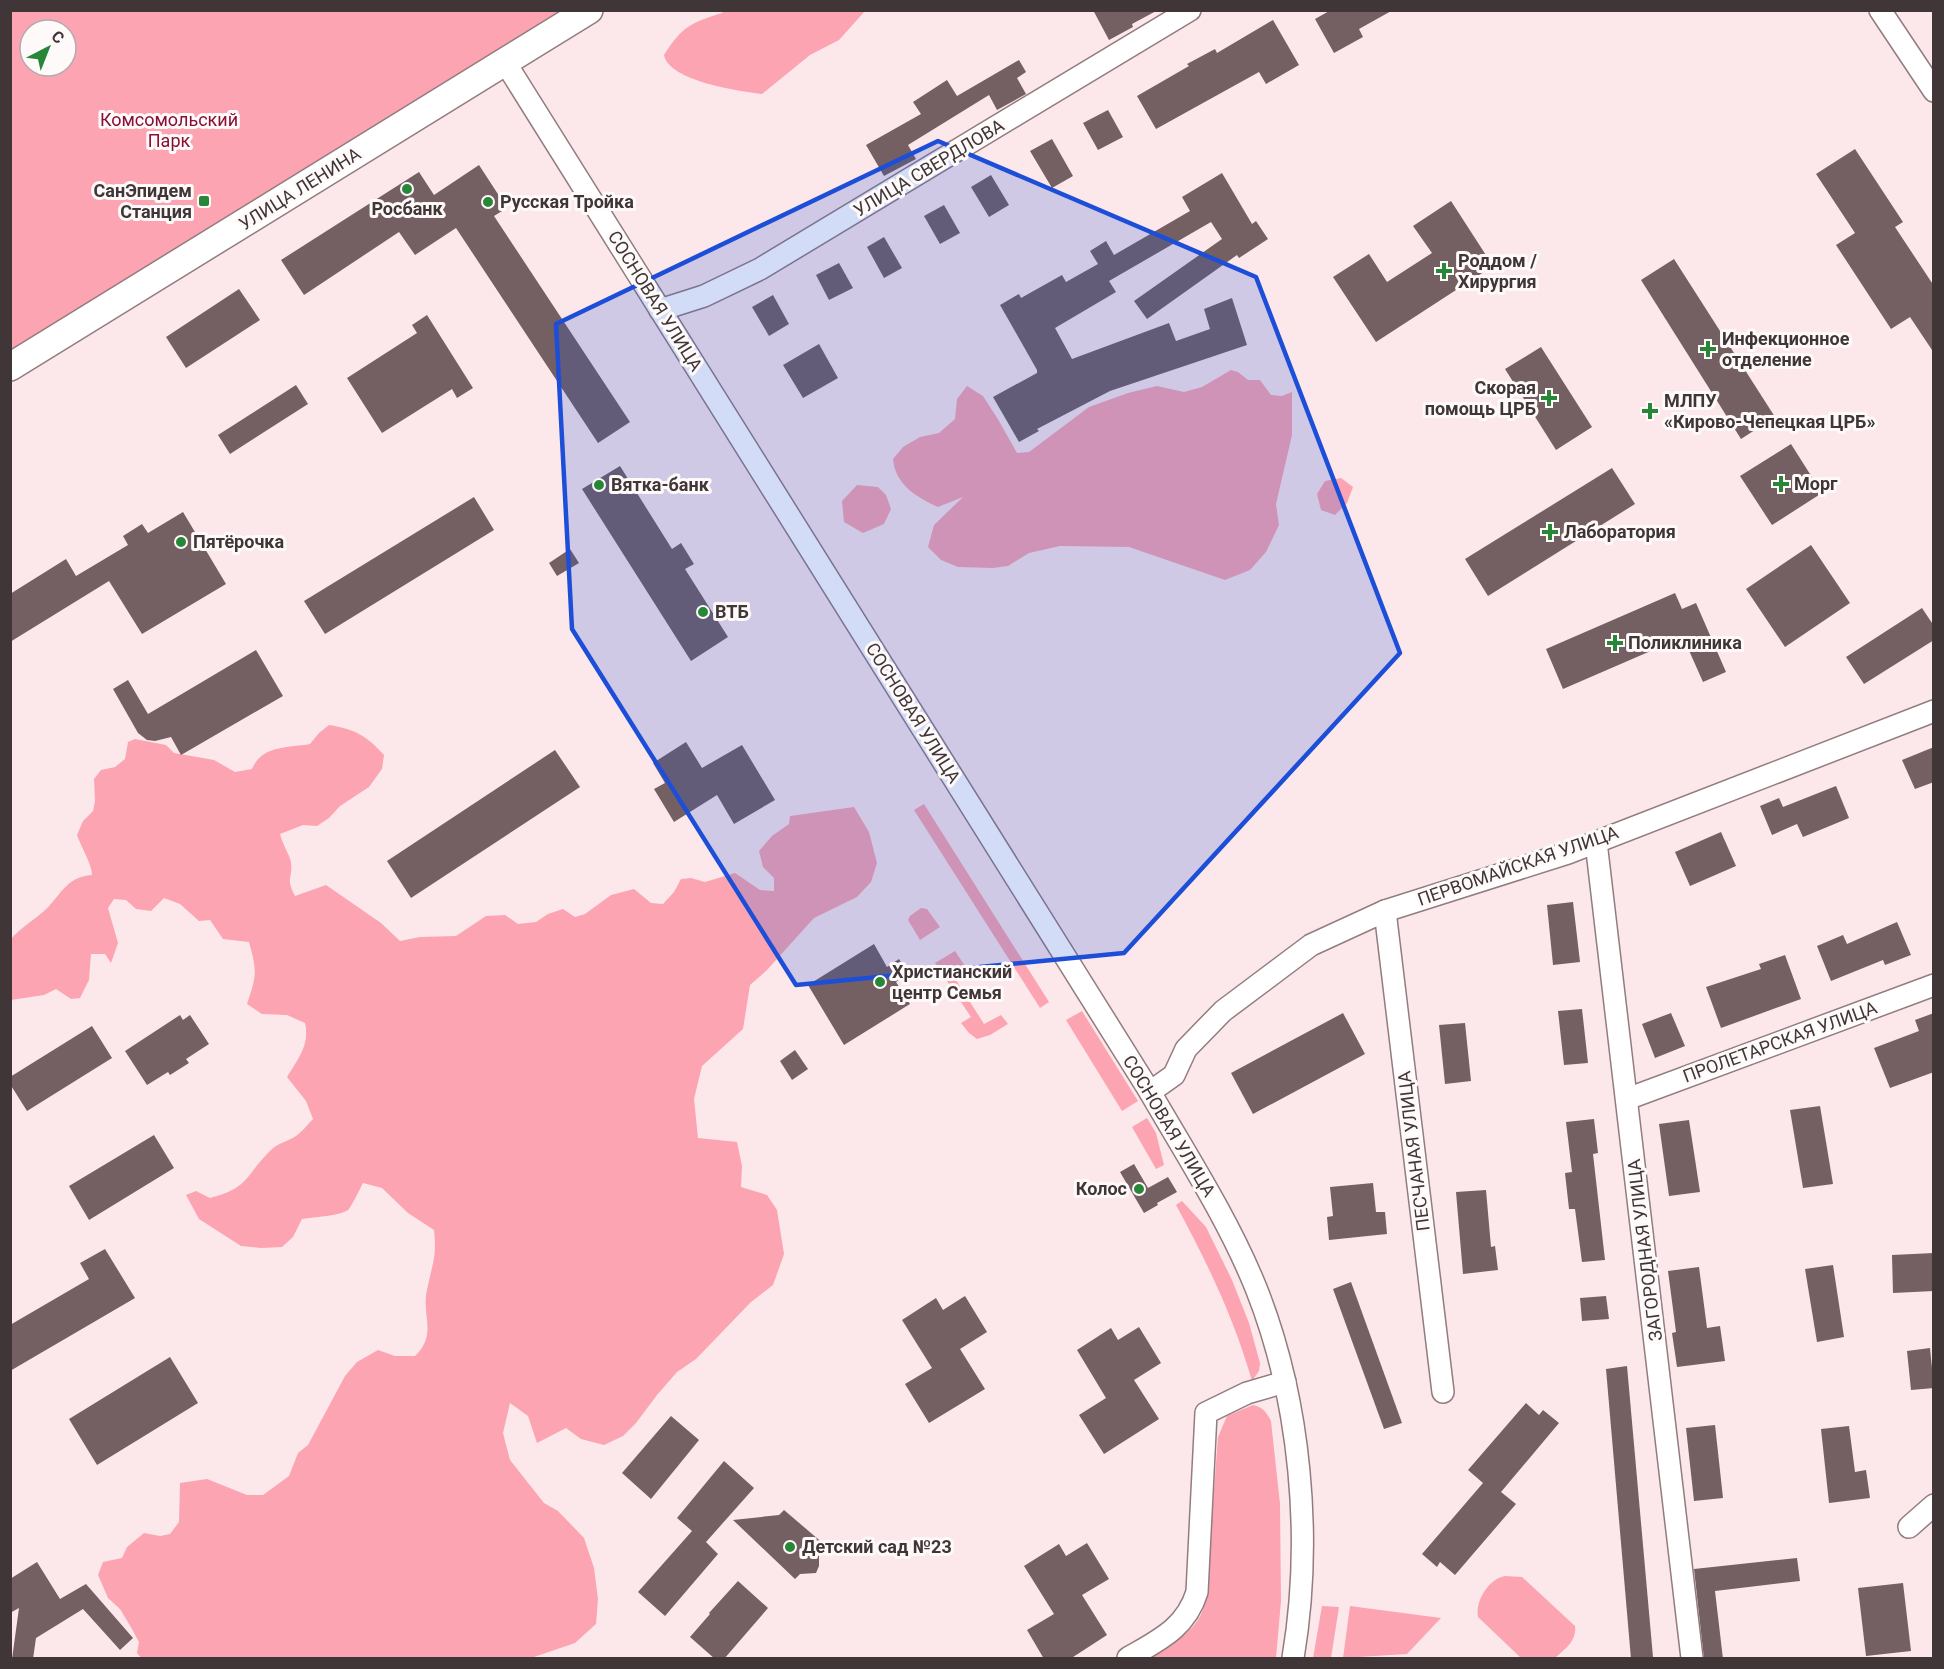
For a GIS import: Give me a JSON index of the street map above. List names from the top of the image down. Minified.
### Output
{"streets":{"main road":["УЛИЦА ЛЕНИНА"],"street":["УЛИЦА СВЕРДЛОВА","СОСНОВАЯ УЛИЦА","ПЕРВОМАЙСКАЯ УЛИЦА","ПРОЛЕТАРСКАЯ УЛИЦА","ПЕСЧАНАЯ УЛИЦА","ЗАГОРОДНАЯ УЛИЦА"]},"crossings":[["УЛИЦА СВЕРДЛОВА","СОСНОВАЯ УЛИЦА"],["УЛИЦА ЛЕНИНА","СОСНОВАЯ УЛИЦА"],["СОСНОВАЯ УЛИЦА","ПЕРВОМАЙСКАЯ УЛИЦА"],["ПЕРВОМАЙСКАЯ УЛИЦА","ПЕСЧАНАЯ УЛИЦА"],["ПЕРВОМАЙСКАЯ УЛИЦА","ЗАГОРОДНАЯ УЛИЦА"],["ПРОЛЕТАРСКАЯ УЛИЦА","ЗАГОРОДНАЯ УЛИЦА"]],"parks":["Комсомольский Парк"],"places":{"other":["Росбанк","Русская Тройка","Вятка-банк","Пятёрочка","ВТБ","Христианский центр Семья","Колос","Детский сад №23"],"transit":["СанЭпидем Станция"],"health":["Роддом / Хирургия","Инфекционное отделение","Скорая помощь ЦРБ","МЛПУ «Кирово-Чепецкая ЦРБ»","Морг","Лаборатория","Поликлиника"]},"north":"top right"}
